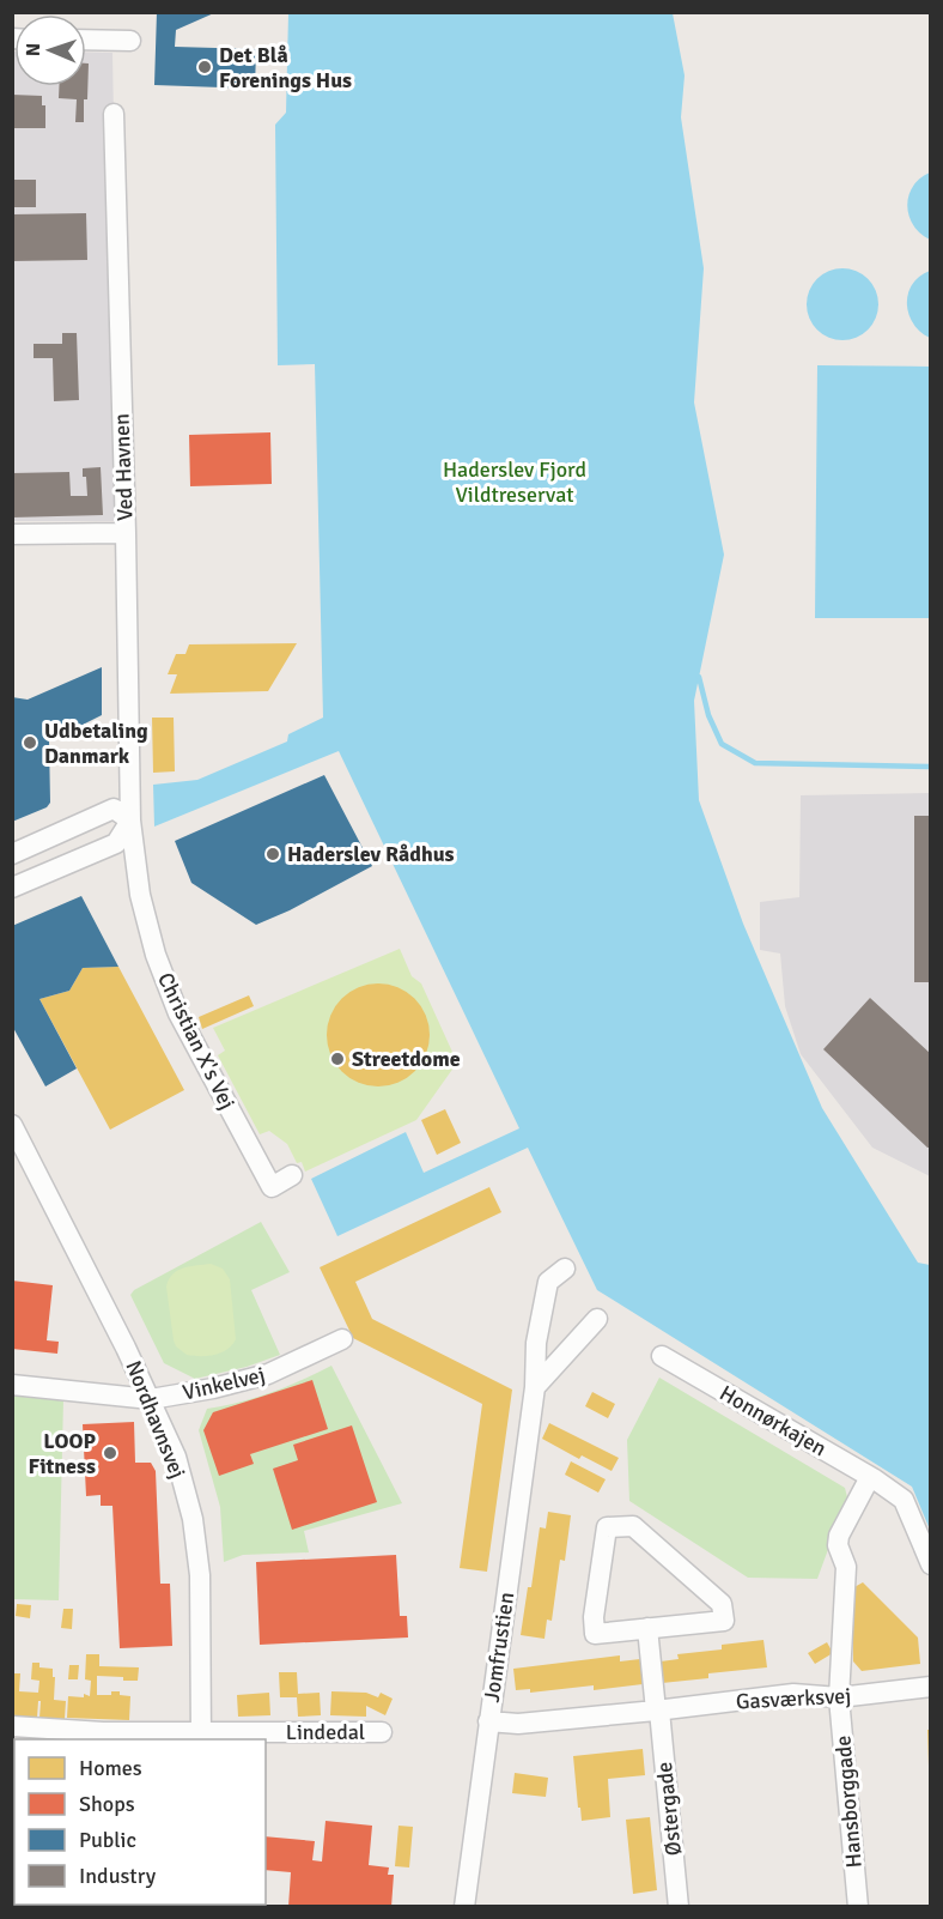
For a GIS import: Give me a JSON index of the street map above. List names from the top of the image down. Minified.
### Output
{"streets":{"street":["Ved Havnen","Christian X's Vej","Vinkelvej","Nordhavnsvej","Honnørkajen","Jomfrustien","Gasværksvej","Lindedal","Hansborggade","Østergade"]},"crossings":[["Ved Havnen","Christian X's Vej"],["Vinkelvej","Nordhavnsvej"],["Nordhavnsvej","Lindedal"],["Honnørkajen","Hansborggade"],["Jomfrustien","Gasværksvej"],["Gasværksvej","Hansborggade"],["Gasværksvej","Østergade"]],"parks":["Haderslev Fjord Vildtreservat"],"places":["Det Blå Forenings Hus","Udbetaling Danmark","Haderslev Rådhus","Streetdome","LOOP Fitness"],"legend":["Homes","Shops","Public","Industry"],"north":"left"}
